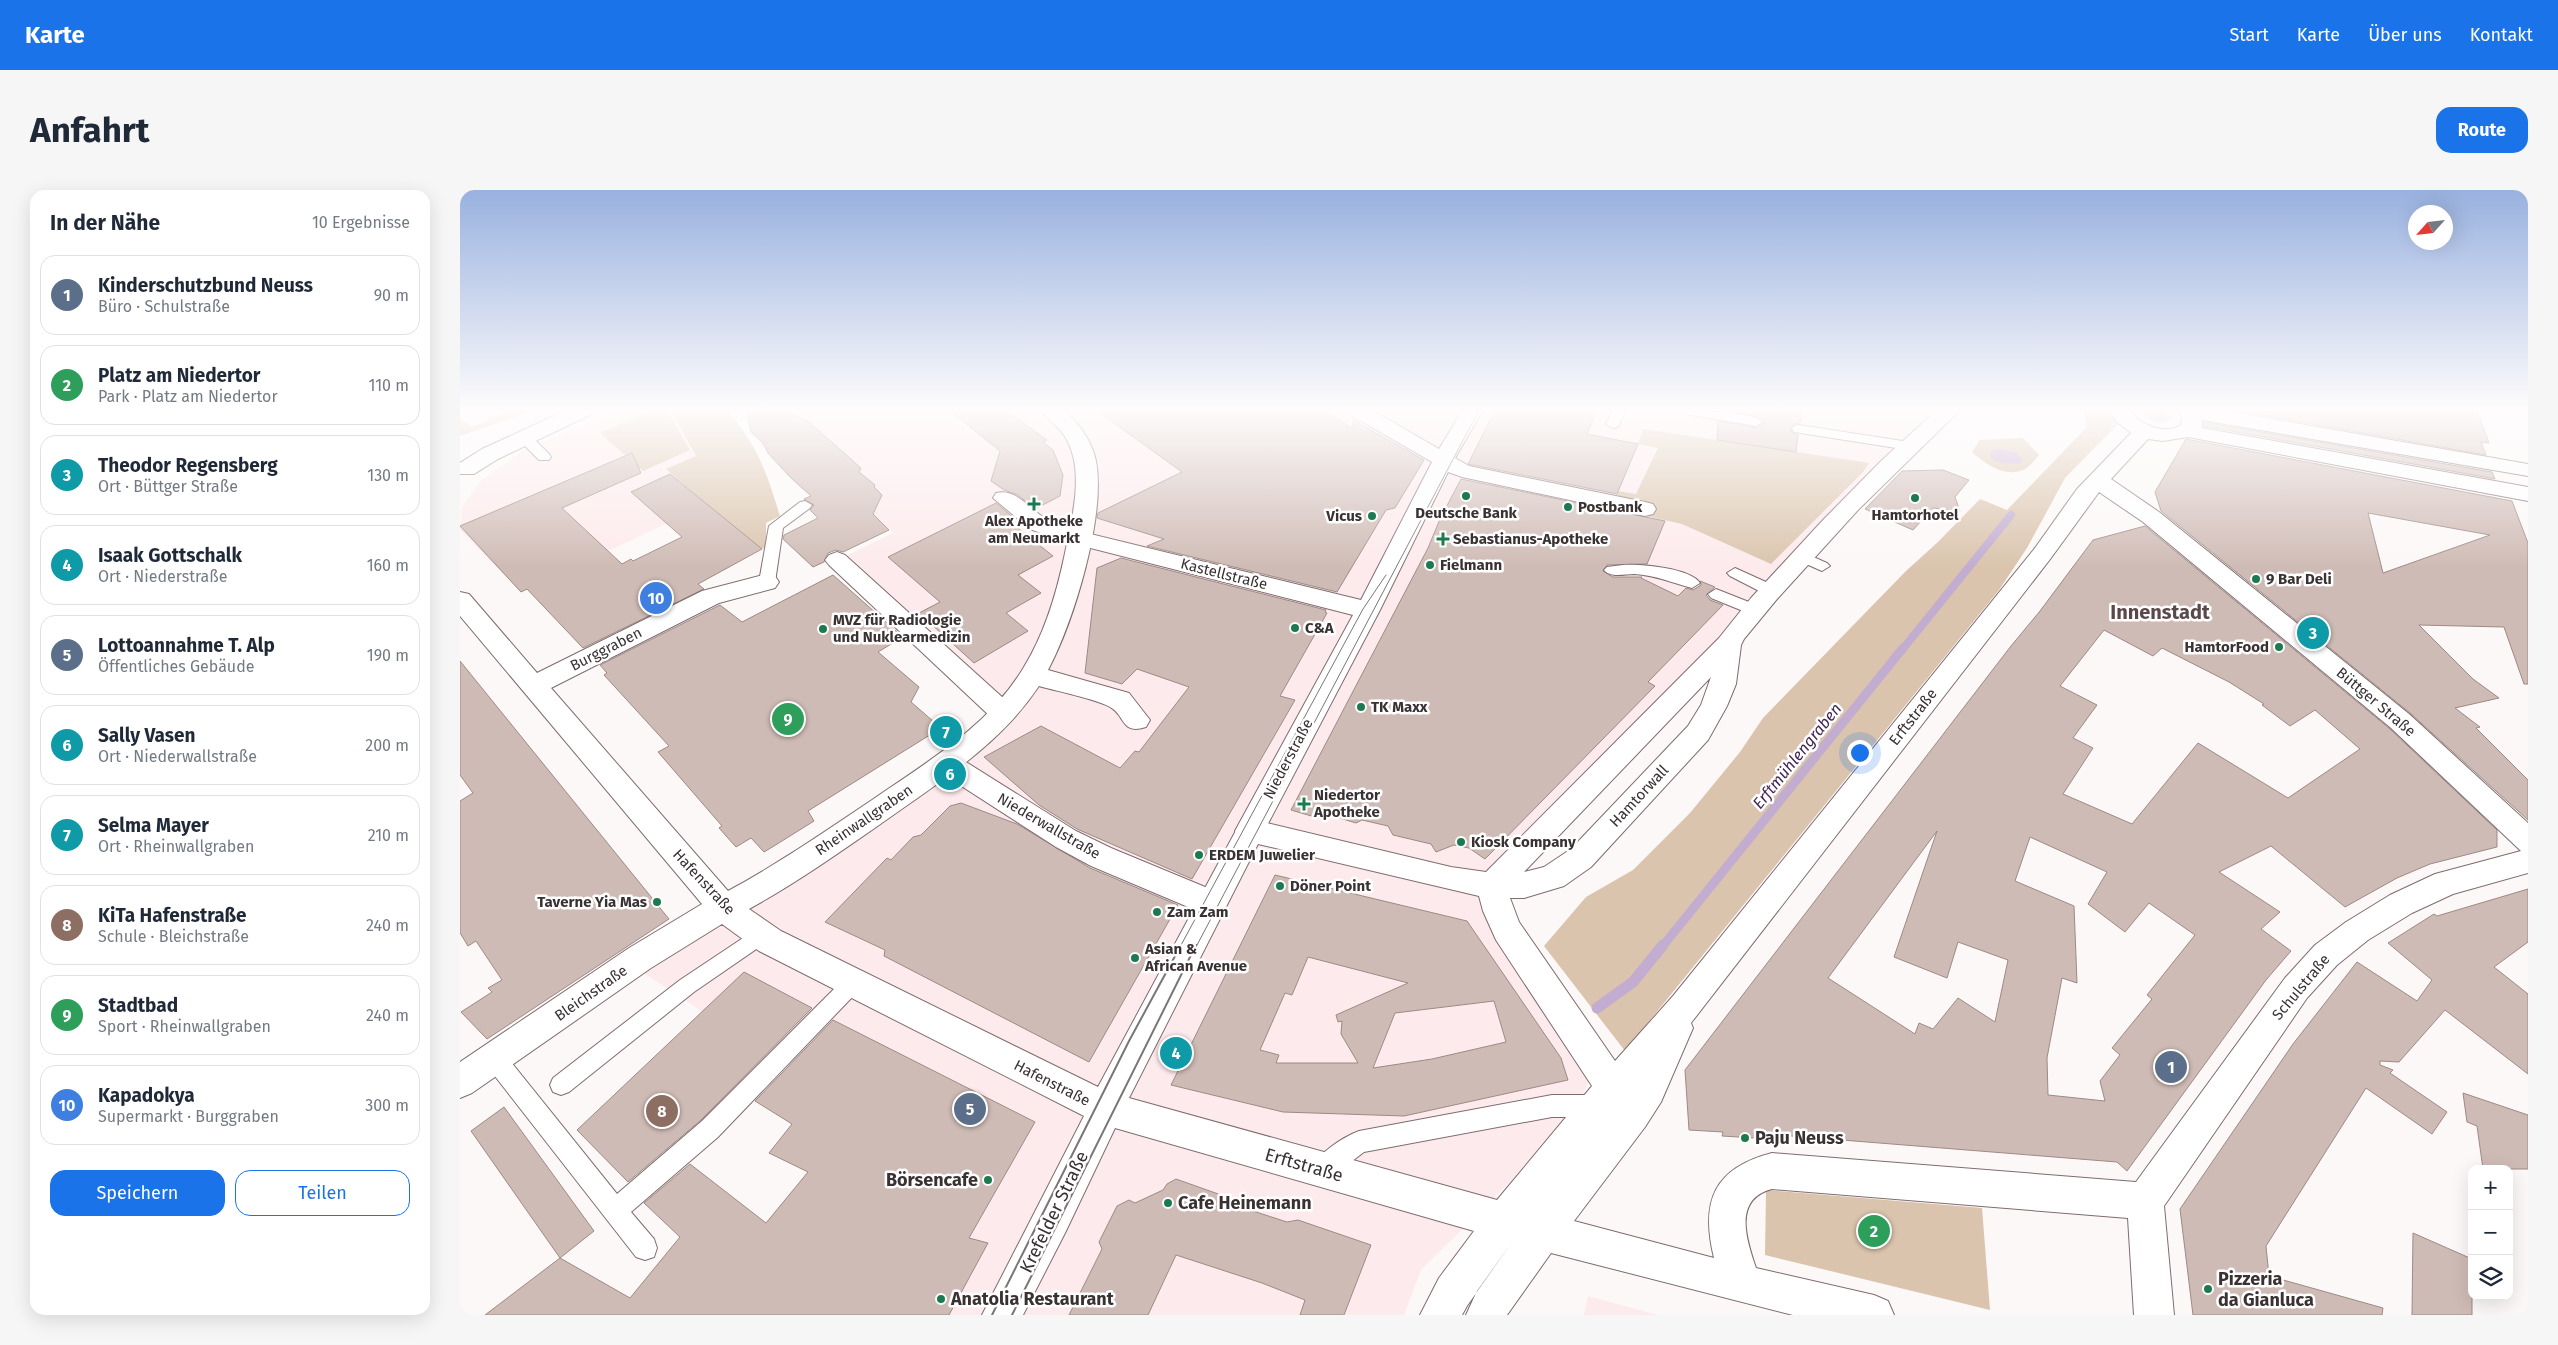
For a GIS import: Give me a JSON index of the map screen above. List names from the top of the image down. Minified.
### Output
{"streets":{"street":["Kastellstraße","Burggraben","Büttger Straße","Erftstraße","Niederstraße","Hamtorwall","Rheinwallgraben","Niederwallstraße","Hafenstraße","Schulstraße","Bleichstraße","Krefelder Straße"]},"crossings":[["Kastellstraße","Niederstraße"],["Kastellstraße","Rheinwallgraben"],["Burggraben","Hafenstraße"],["Büttger Straße","Erftstraße"],["Erftstraße","Niederstraße"],["Erftstraße","Hafenstraße"],["Erftstraße","Krefelder Straße"],["Niederstraße","Hamtorwall"],["Niederstraße","Niederwallstraße"],["Niederstraße","Hafenstraße"],["Niederstraße","Krefelder Straße"],["Rheinwallgraben","Niederwallstraße"],["Rheinwallgraben","Hafenstraße"],["Rheinwallgraben","Bleichstraße"],["Hafenstraße","Bleichstraße"],["Hafenstraße","Krefelder Straße"]],"districts":["Innenstadt"],"water":["Erftmühlengraben"],"places":{"other":["Deutsche Bank","Hamtorhotel","Postbank","Vicus","Fielmann","9 Bar Deli","C&A","MVZ für Radiologie und Nuklearmedizin","HamtorFood","TK Maxx","Kiosk Company","ERDEM Juwelier","Döner Point","Taverne Yia Mas","Zam Zam","Asian & African Avenue","Paju Neuss","Börsencafe","Cafe Heinemann","Pizzeria da Gianluca","Anatolia Restaurant"],"health":["Alex Apotheke am Neumarkt","Sebastianus-Apotheke","Niedertor Apotheke"]},"north":"bottom left","page":{"header":"Karte","nav":["Start","Karte","Über uns","Kontakt"],"buttons":["Route",["Speichern","Teilen"]],"title":"Anfahrt","heading":["In der Nähe","10 Ergebnisse"],"list":[{"mark":"1","name":"Kinderschutzbund Neuss","note":"Büro · Schulstraße","value":"90 m"},{"mark":"2","name":"Platz am Niedertor","note":"Park · Platz am Niedertor","value":"110 m"},{"mark":"3","name":"Theodor Regensberg","note":"Ort · Büttger Straße","value":"130 m"},{"mark":"4","name":"Isaak Gottschalk","note":"Ort · Niederstraße","value":"160 m"},{"mark":"5","name":"Lottoannahme T. Alp","note":"Öffentliches Gebäude","value":"190 m"},{"mark":"6","name":"Sally Vasen","note":"Ort · Niederwallstraße","value":"200 m"},{"mark":"7","name":"Selma Mayer","note":"Ort · Rheinwallgraben","value":"210 m"},{"mark":"8","name":"KiTa Hafenstraße","note":"Schule · Bleichstraße","value":"240 m"},{"mark":"9","name":"Stadtbad","note":"Sport · Rheinwallgraben","value":"240 m"},{"mark":"10","name":"Kapadokya","note":"Supermarkt · Burggraben","value":"300 m"}],"pins":["10","3","9","7","6","4","1","5","8","2"],"map_buttons":["+","−"]}}
